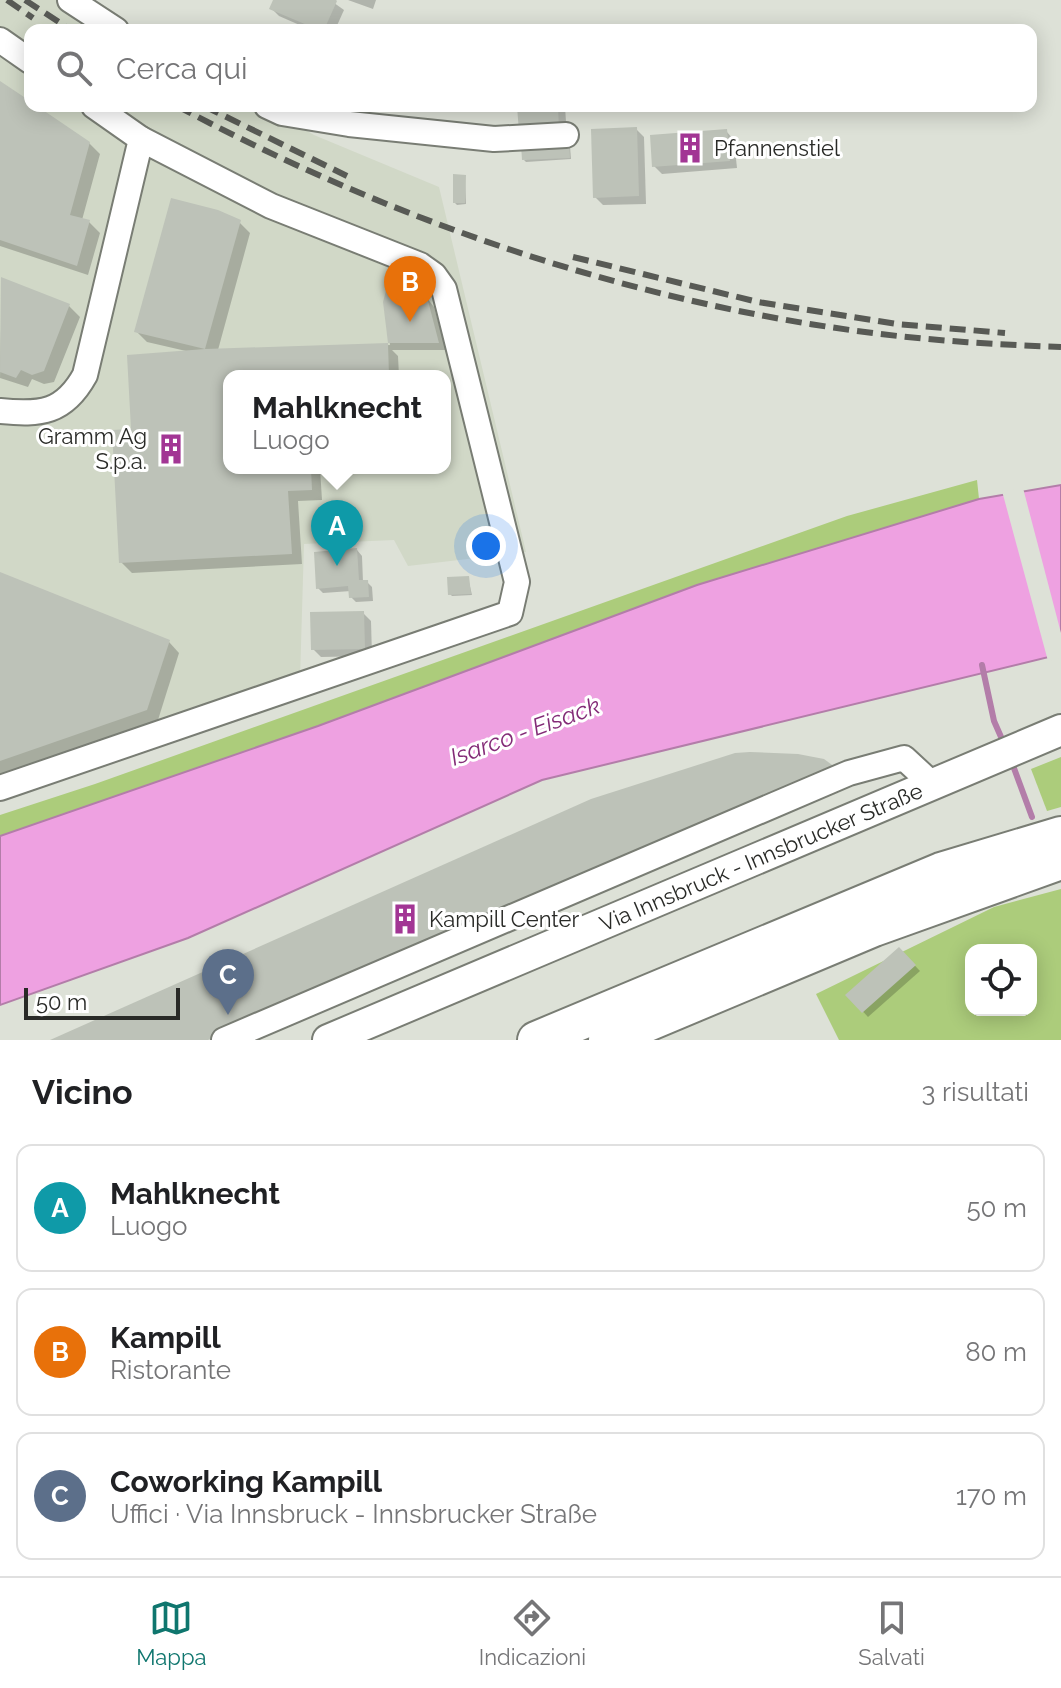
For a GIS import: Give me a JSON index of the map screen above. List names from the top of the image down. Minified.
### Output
{"streets":{"main road":["Via Innsbruck - Innsbrucker Straße"]},"water":["Isarco - Eisack"],"places":{"building":["Pfannenstiel","Gramm Ag S.p.a.","Kampill Center"]},"scale_bar":"50 m","page":{"search":"Cerca qui","pins":["B","A","C"],"popup":["Mahlknecht","Luogo"],"scale":"50 m","heading":["Vicino","3 risultati"],"list":[{"mark":"A","name":"Mahlknecht","note":"Luogo","value":"50 m"},{"mark":"B","name":"Kampill","note":"Ristorante","value":"80 m"},{"mark":"C","name":"Coworking Kampill","note":"Uffici · Via Innsbruck - Innsbrucker Straße","value":"170 m"}],"nav":["Mappa","Indicazioni","Salvati"]}}
